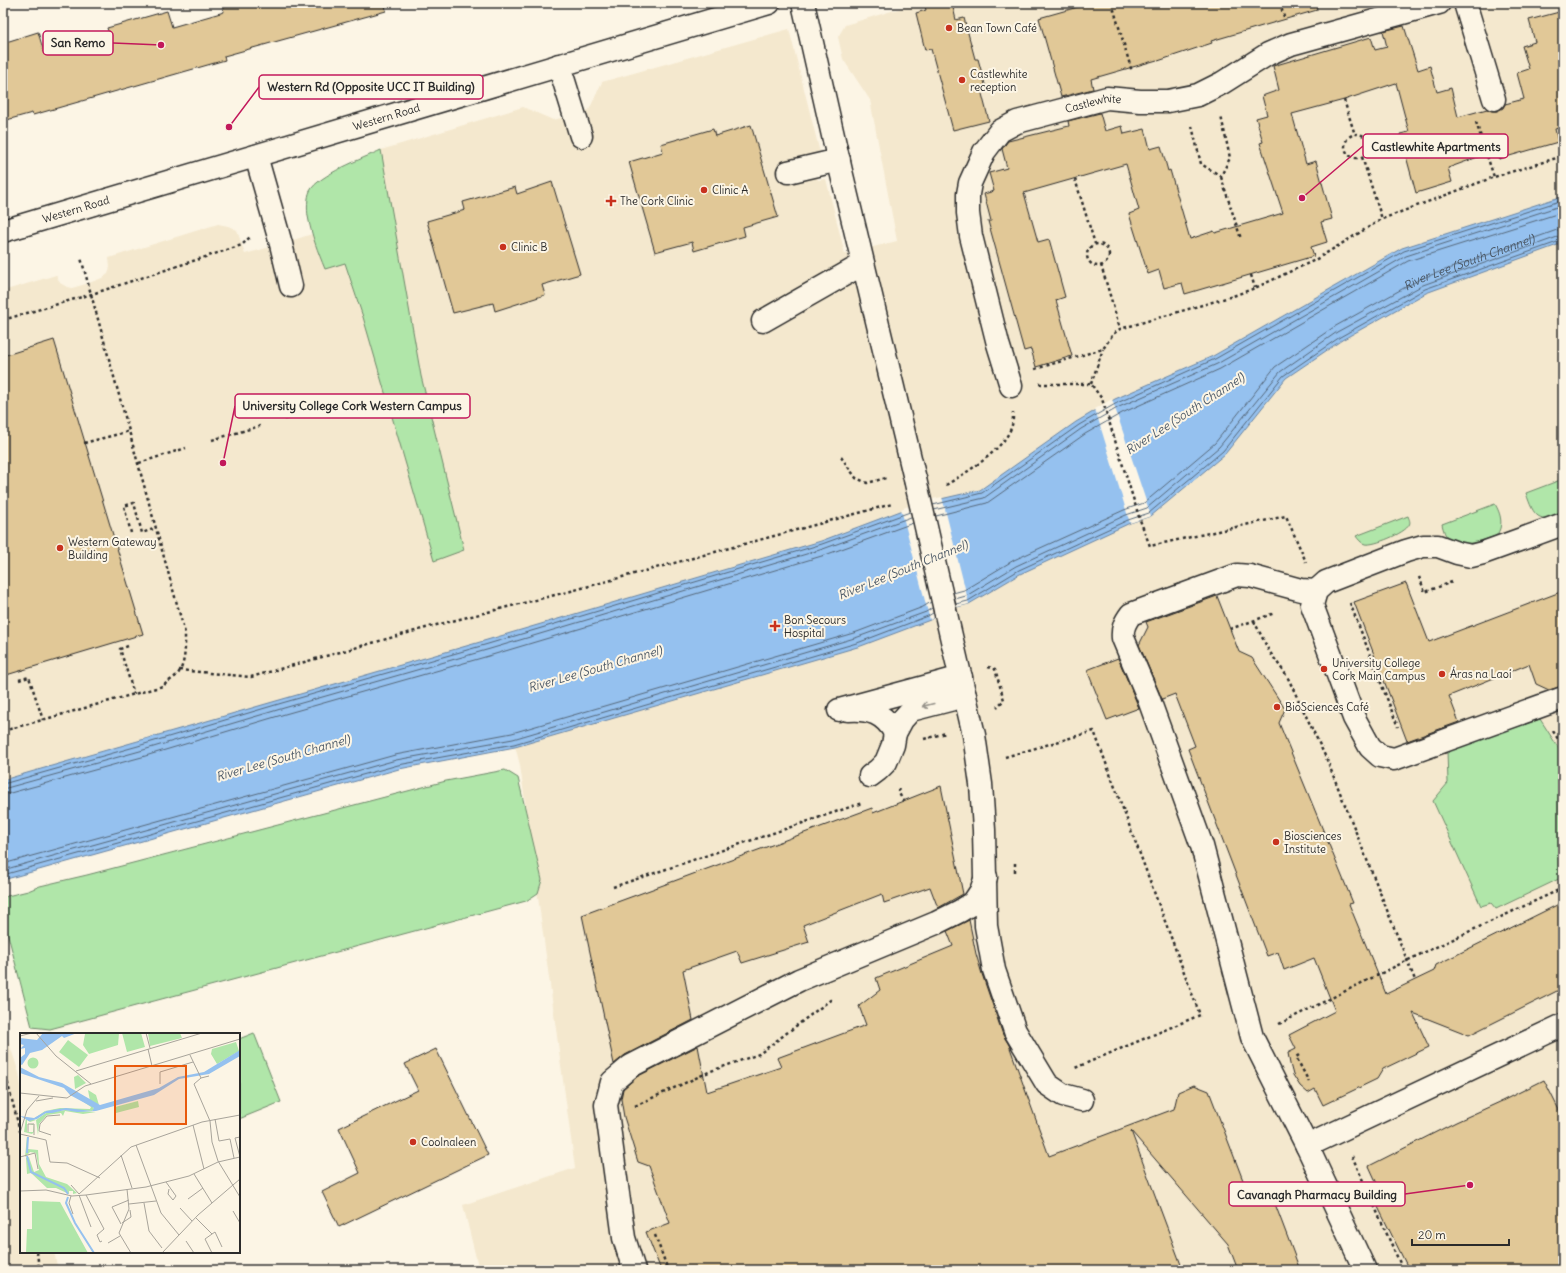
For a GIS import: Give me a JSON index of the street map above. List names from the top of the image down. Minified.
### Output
{"streets":{"main road":["Castlewhite","Western Road"]},"water":["River Lee (South Channel)"],"places":{"other":["Bean Town Café","San Remo","Castlewhite reception","Western Rd (Opposite UCC IT Building)","Clinic A","Castlewhite Apartments","Clinic B","University College Cork Western Campus","Western Gateway Building","University College Cork Main Campus","Áras na Laoí","BioSciences Café","Biosciences Institute","Coolnaleen","Cavanagh Pharmacy Building"],"health":["The Cork Clinic","Bon Secours Hospital"]},"scale_bar":"20 m"}
